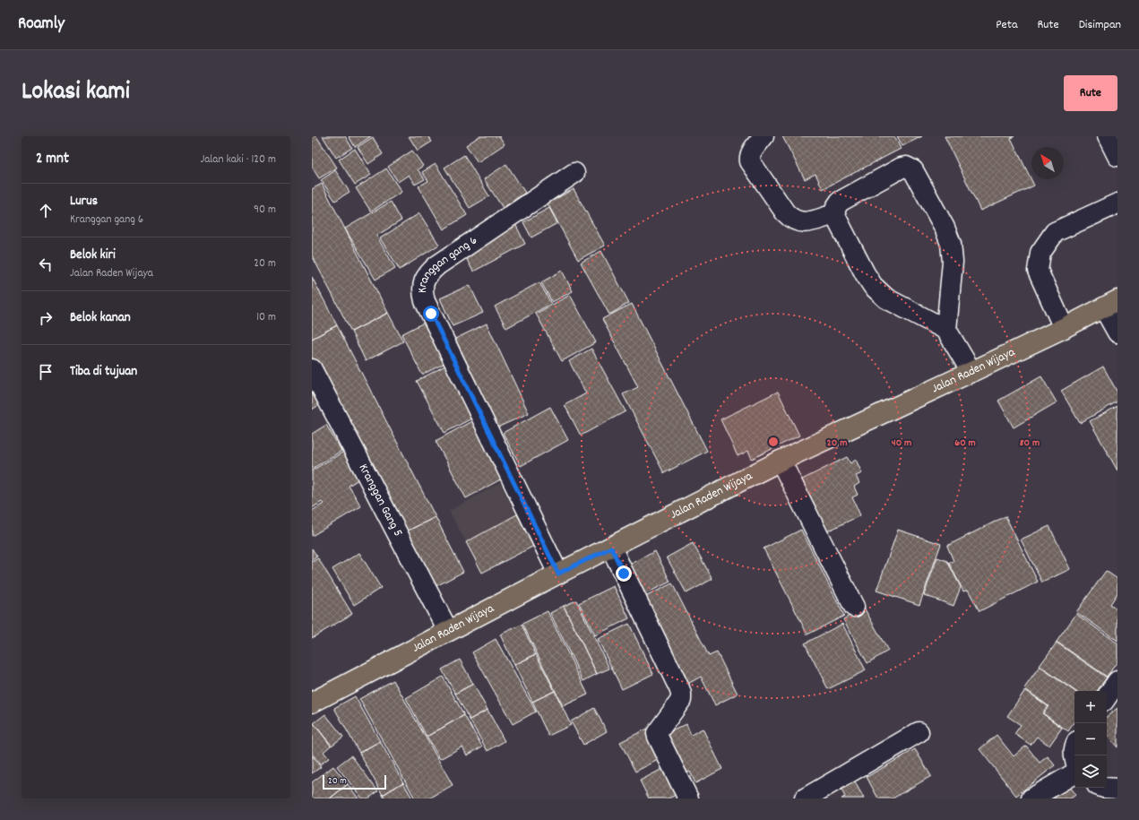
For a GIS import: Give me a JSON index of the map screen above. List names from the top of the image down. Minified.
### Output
{"streets":{"main road":["Jalan Raden Wijaya"],"street":["Kranggan gang 6","Kranggan Gang 5"]},"crossings":[["Kranggan gang 6","Jalan Raden Wijaya"],["Jalan Raden Wijaya","Kranggan Gang 5"]],"scale_bar":"20 m","north":"top left","page":{"header":"Roamly","nav":["Peta","Rute","Disimpan"],"title":"Lokasi kami","buttons":"Rute","heading":["2 mnt","Jalan kaki · 120 m"],"list":[["Lurus","Kranggan gang 6","90 m"],["Belok kiri","Jalan Raden Wijaya","20 m"],["Belok kanan","10 m"],"Tiba di tujuan"],"map_buttons":["+","−"],"scale":"20 m"},"rings":["20 m","40 m","60 m","80 m"]}
